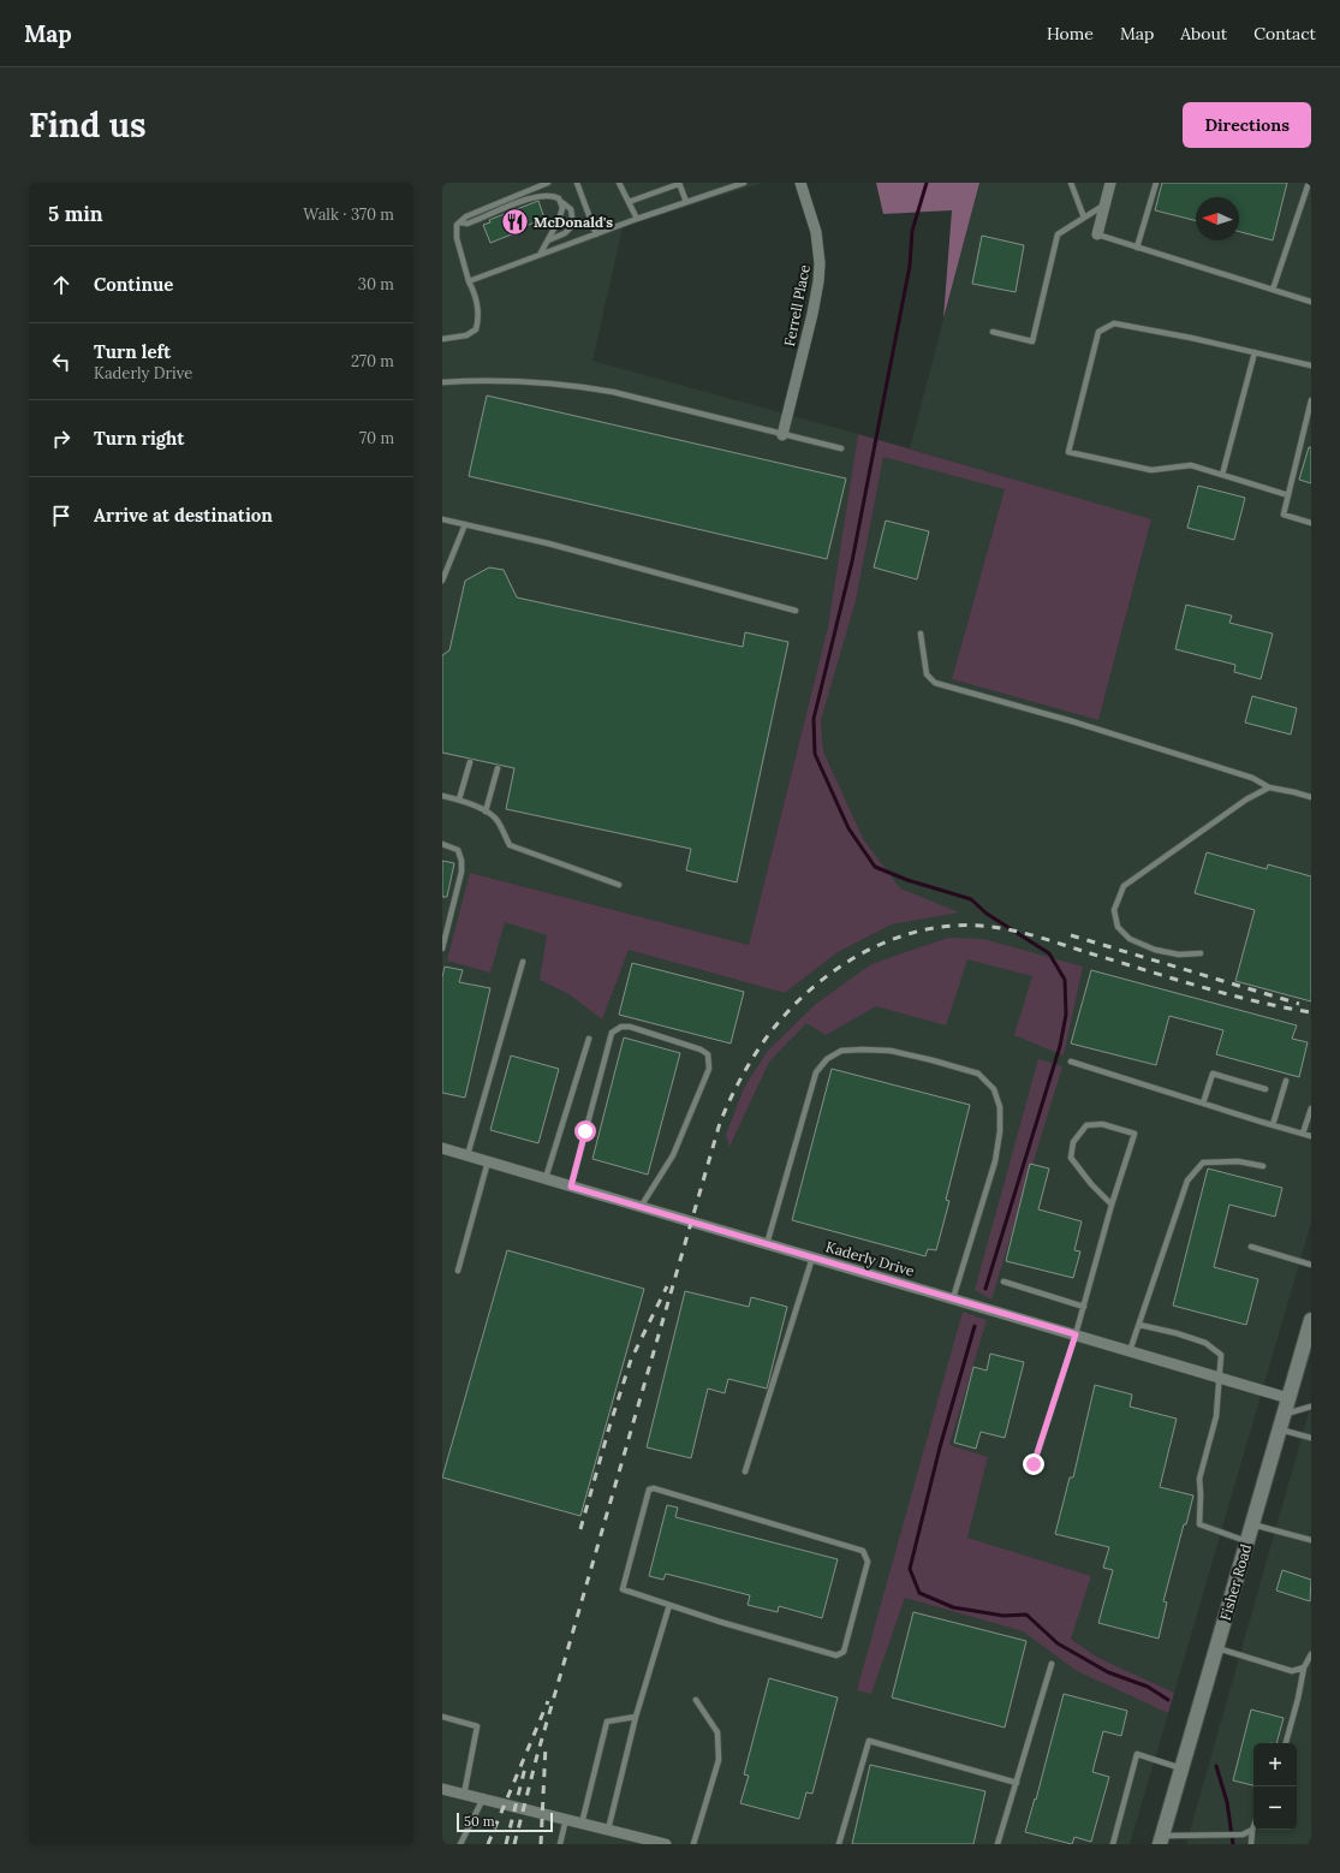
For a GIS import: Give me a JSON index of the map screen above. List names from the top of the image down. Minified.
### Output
{"streets":{"main road":["Fisher Road"],"street":["Ferrell Place","Kaderly Drive"]},"crossings":[["Kaderly Drive","Fisher Road"]],"places":{"restaurant":["McDonald's"]},"scale_bar":"50 m","north":"left","page":{"header":"Map","nav":["Home","Map","About","Contact"],"buttons":"Directions","title":"Find us","heading":["5 min","Walk · 370 m"],"list":[["Continue","30 m"],["Turn left","Kaderly Drive","270 m"],["Turn right","70 m"],"Arrive at destination"],"map_buttons":["+","−"],"scale":"50 m"}}
